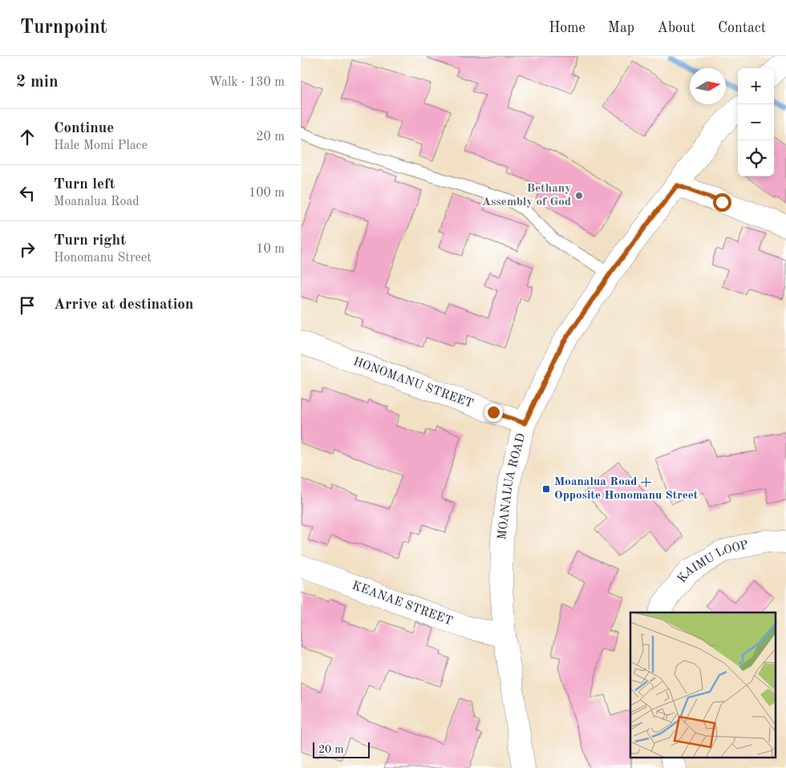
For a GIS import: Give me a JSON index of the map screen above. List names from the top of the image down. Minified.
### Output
{"streets":{"main road":["HONOMANU STREET","MOANALUA ROAD","KAIMU LOOP","KEANAE STREET"]},"crossings":[["HONOMANU STREET","MOANALUA ROAD"],["MOANALUA ROAD","KEANAE STREET"]],"places":{"other":["Bethany Assembly of God"],"transit":["Moanalua Road + Opposite Honomanu Street"]},"scale_bar":"20 m","north":"right","page":{"header":"Turnpoint","nav":["Home","Map","About","Contact"],"heading":["2 min","Walk · 130 m"],"map_buttons":["+","−"],"list":[["Continue","Hale Momi Place","20 m"],["Turn left","Moanalua Road","100 m"],["Turn right","Honomanu Street","10 m"],"Arrive at destination"],"scale":"20 m"}}
